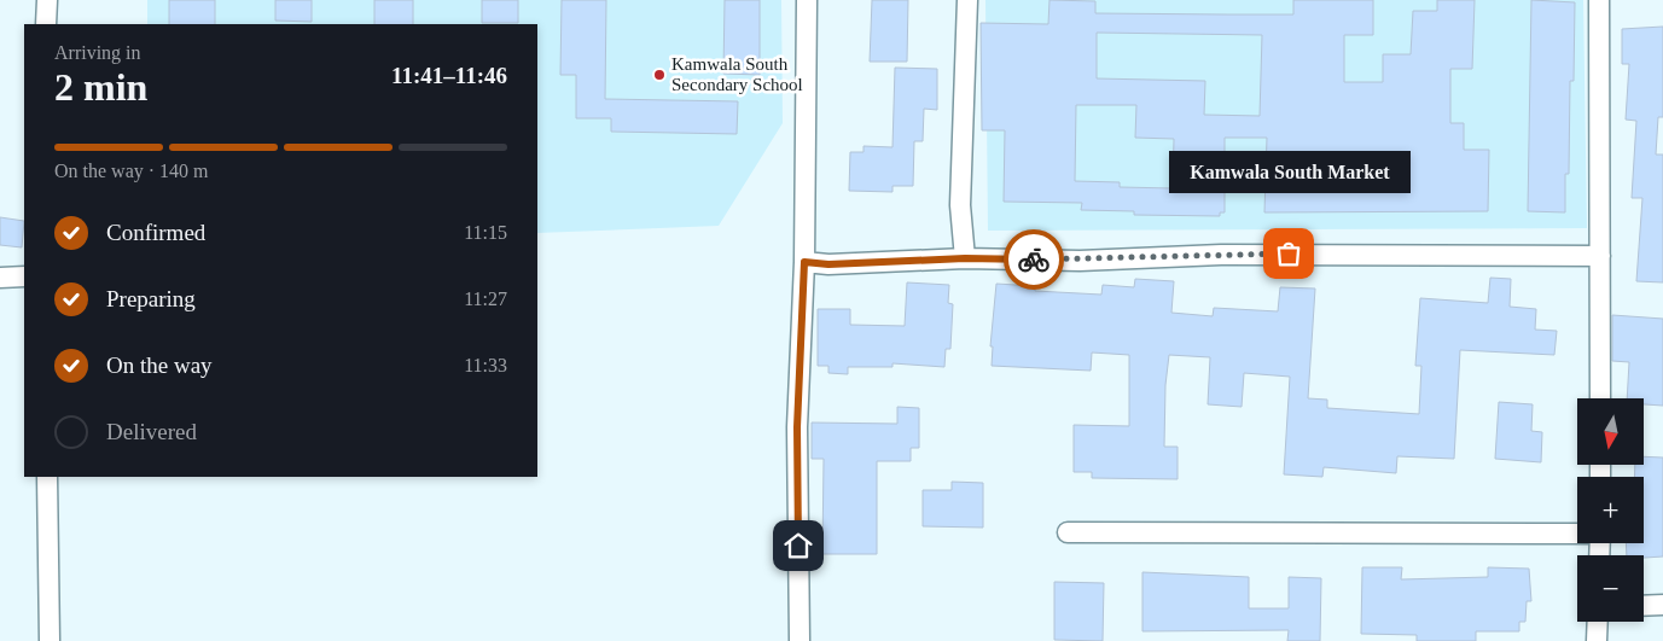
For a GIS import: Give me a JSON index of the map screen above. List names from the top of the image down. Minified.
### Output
{"places":["Kamwala South Secondary School","Kamwala South Market"],"north":"bottom","page":{"heading":["2 min","Arriving in","11:41–11:46"],"bar":"On the way · 140 m","bubble":"Kamwala South Market","list":[["Confirmed","11:15"],["Preparing","11:27"],["On the way","11:33"],"Delivered"],"map_buttons":["+","−"]}}
